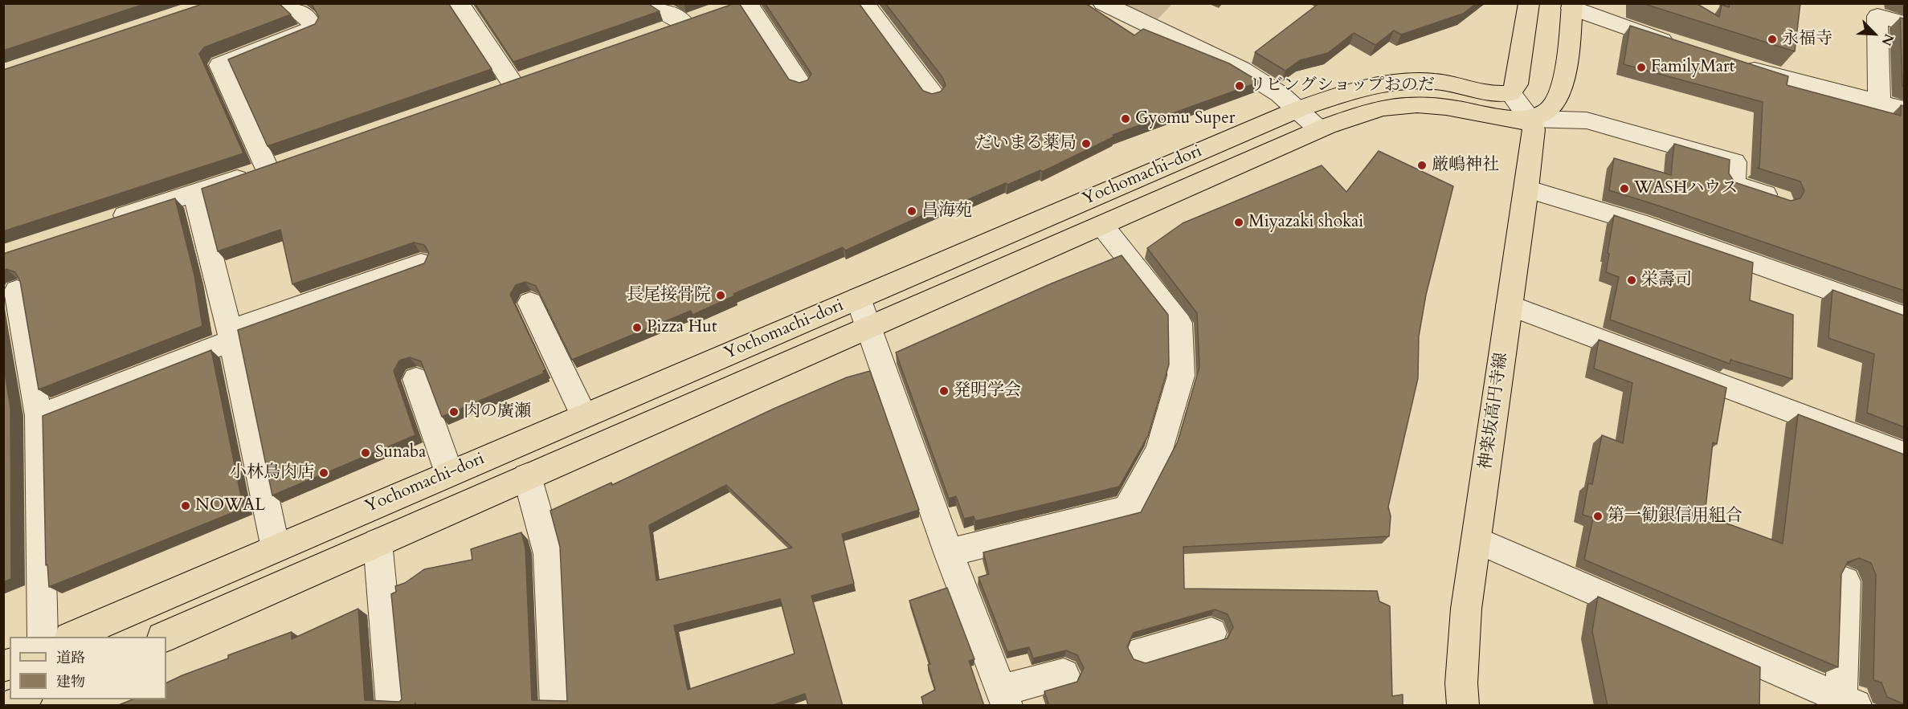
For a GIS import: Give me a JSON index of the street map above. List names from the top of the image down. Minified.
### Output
{"streets":{"main road":["Yochomachi-dori","神楽坂高円寺線"]},"crossings":[["Yochomachi-dori","神楽坂高円寺線"]],"places":["永福寺","FamilyMart","リビングショップおのだ","Gyomu Super","だいまる薬局","厳嶋神社","WASHハウス","昌海苑","Miyazaki shokai","栄壽司","長尾接骨院","Pizza Hut","発明学会","肉の廣瀬","Sunaba","小林鳥肉店","NOWAL","第一勧銀信用組合"],"legend":["道路","建物"],"north":"bottom right"}
